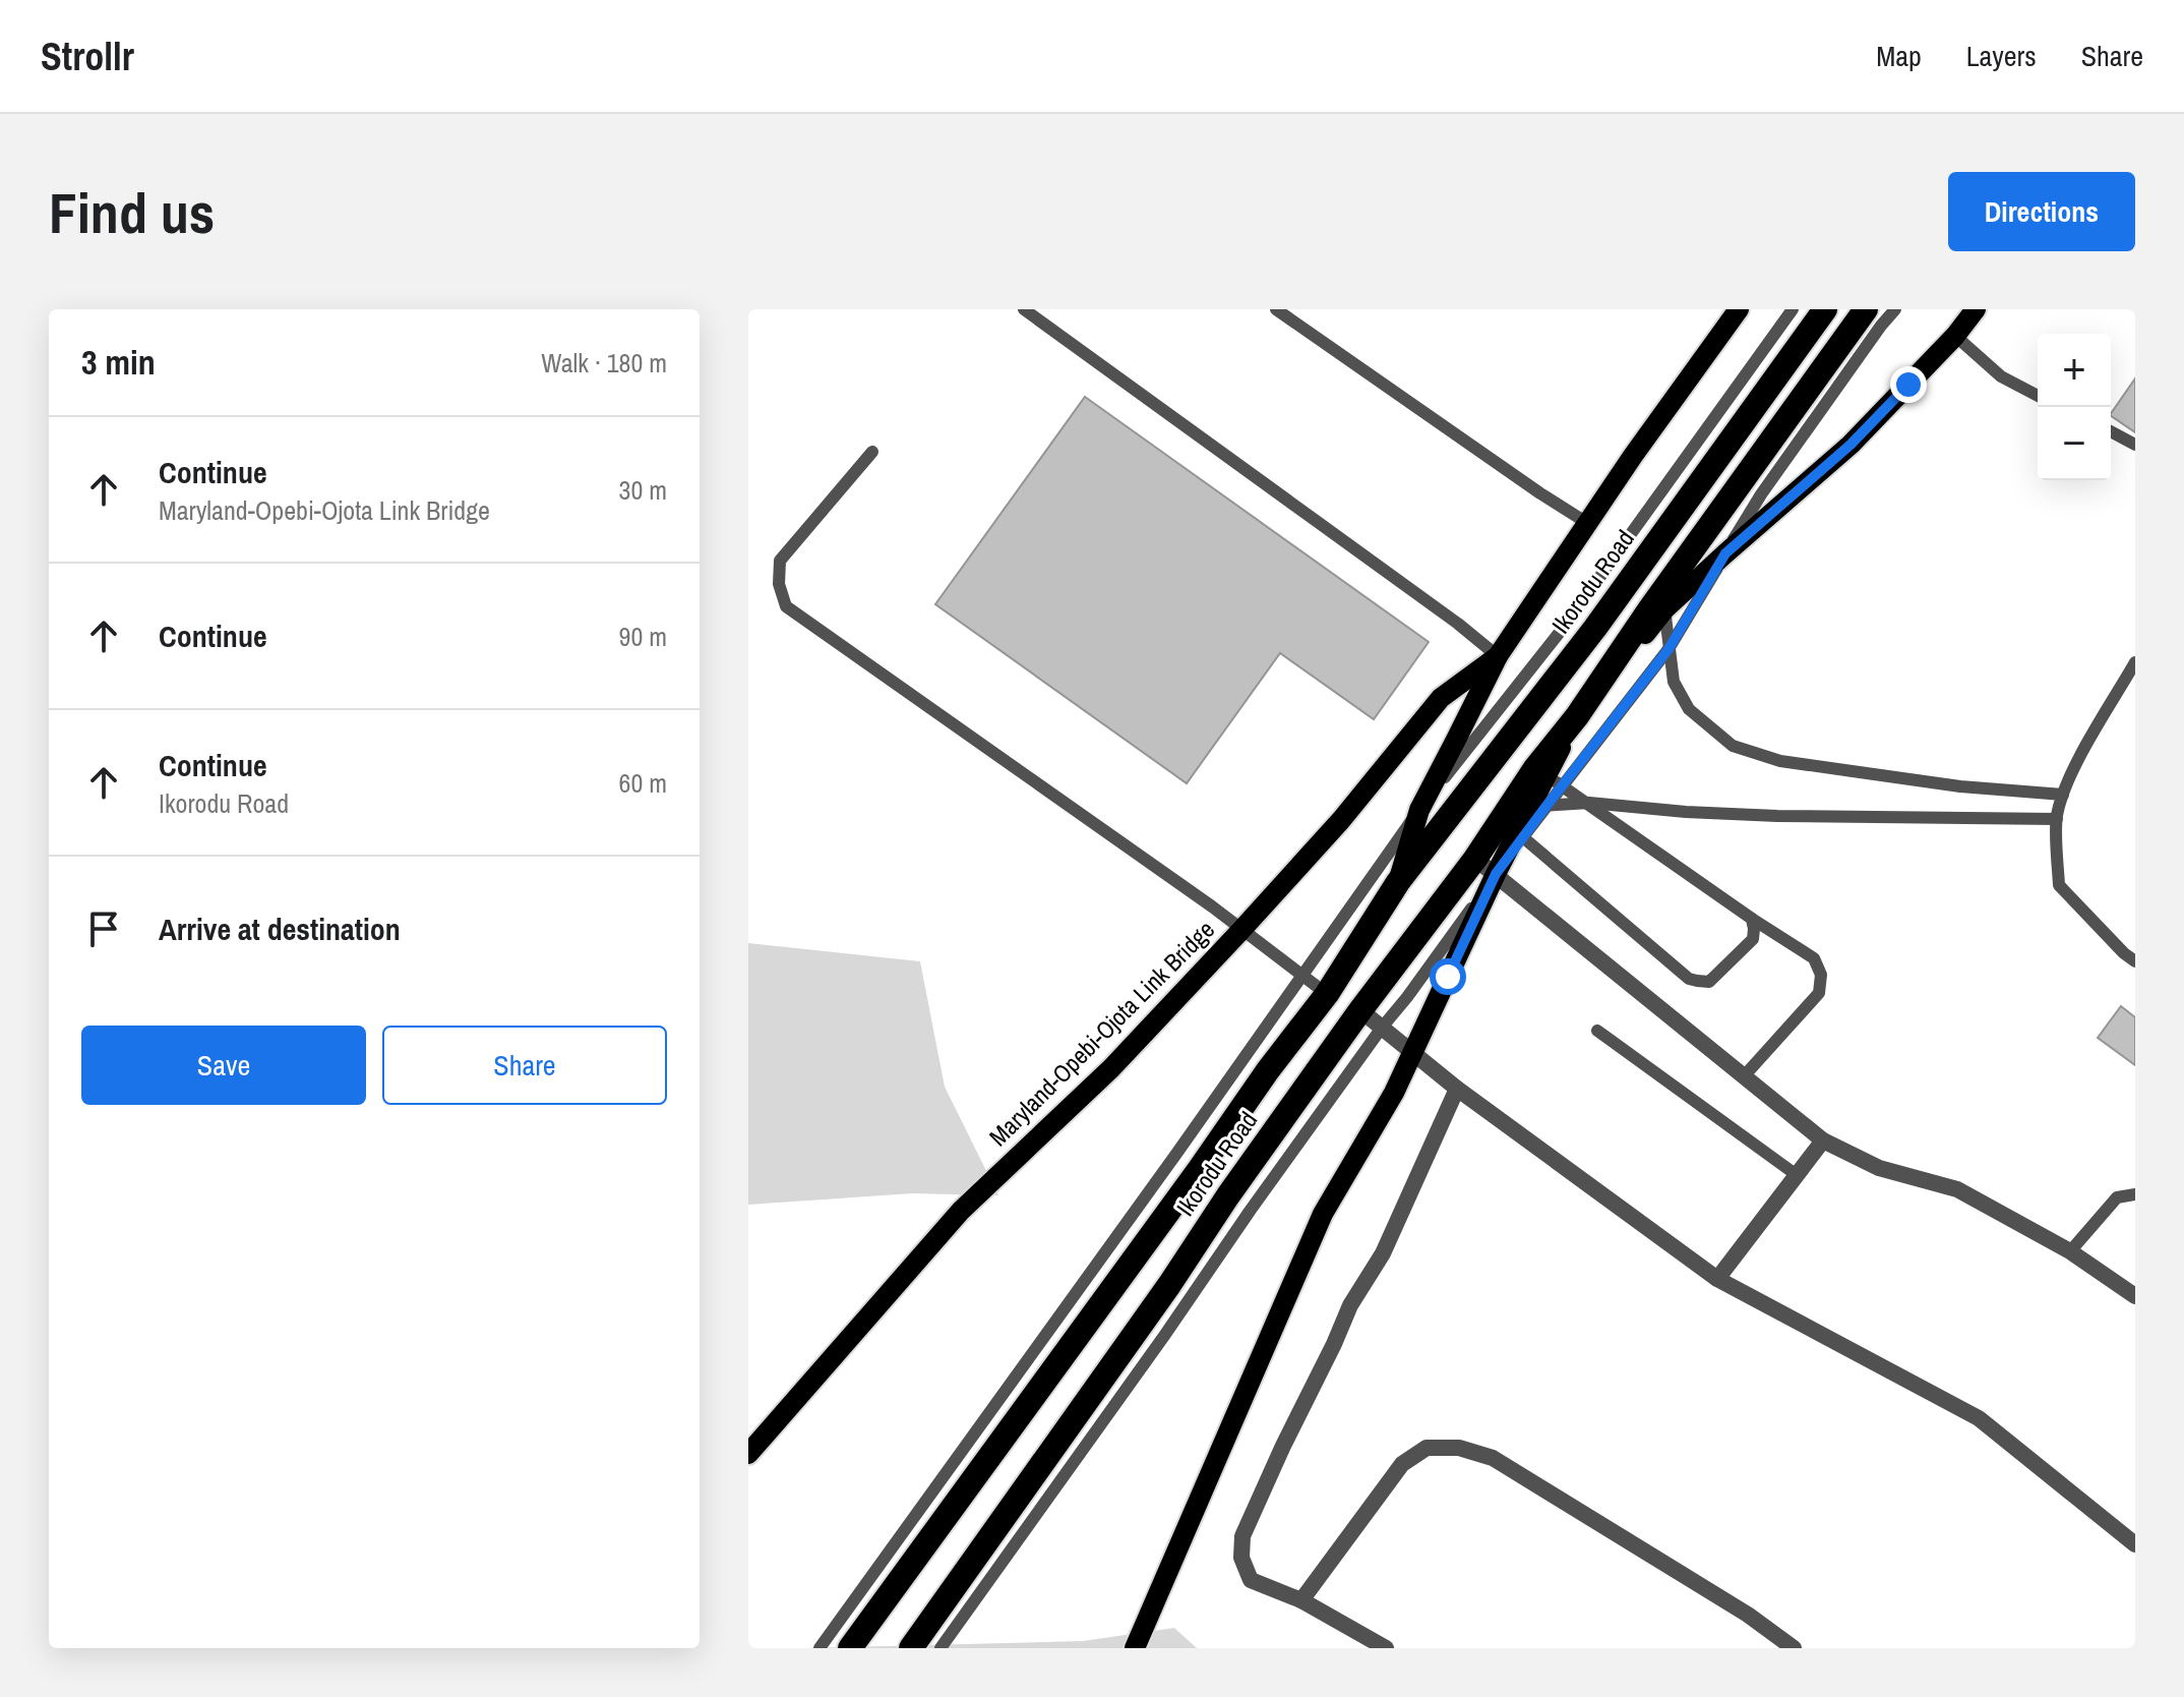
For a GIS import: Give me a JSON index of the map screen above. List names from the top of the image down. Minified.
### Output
{"streets":{"highway":["Ikorodu Road"],"main road":["Maryland-Opebi-Ojota Link Bridge"]},"crossings":[["Ikorodu Road","Maryland-Opebi-Ojota Link Bridge"]],"page":{"header":"Strollr","nav":["Map","Layers","Share"],"buttons":["Directions",["Save","Share"]],"title":"Find us","heading":["3 min","Walk · 180 m"],"map_buttons":["+","−"],"list":[["Continue","Maryland-Opebi-Ojota Link Bridge","30 m"],["Continue","90 m"],["Continue","Ikorodu Road","60 m"],"Arrive at destination"]}}
